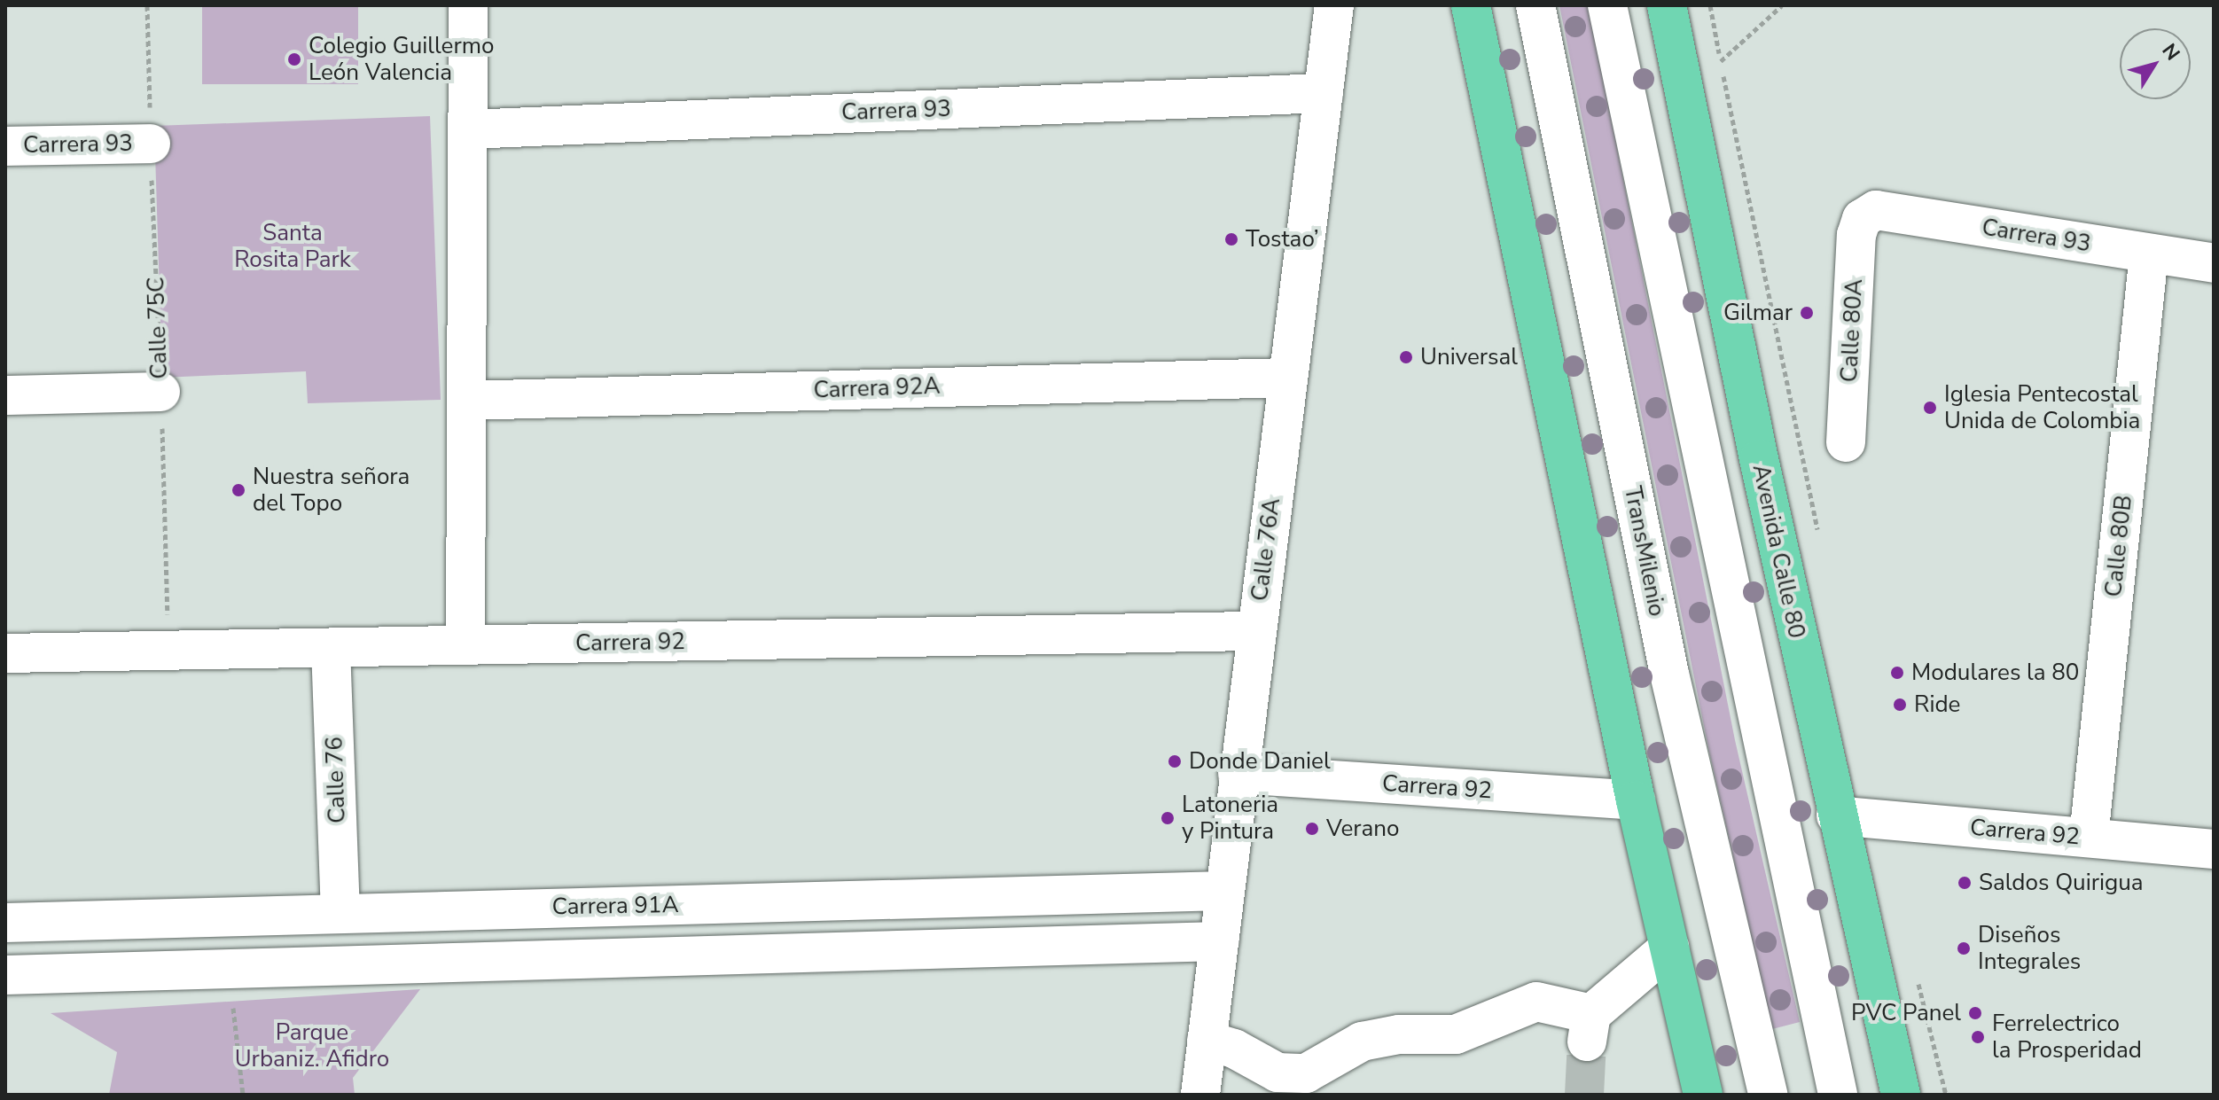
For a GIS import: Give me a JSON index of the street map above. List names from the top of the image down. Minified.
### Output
{"streets":{"highway":["Avenida Calle 80"],"street":["Carrera 93","Calle 80A","Carrera 92A","Calle 80B","Calle 76A","TransMilenio","Carrera 92","Calle 76","Carrera 91A"],"path":["Calle 75C"]},"crossings":[["Carrera 93","Calle 75C"],["Carrera 93","Calle 80A"],["Carrera 93","Calle 80B"],["Carrera 93","Calle 76A"],["Calle 75C","Carrera 92"],["Carrera 92A","Calle 76A"],["Calle 80B","Carrera 92"],["Calle 76A","Carrera 92"],["Calle 76A","Carrera 91A"],["Avenida Calle 80","Carrera 92"],["Carrera 92","Calle 76"],["Calle 76","Carrera 91A"]],"parks":["Santa Rosita Park","Parque Urbaniz. Afidro"],"places":["Colegio Guillermo León Valencia","Tostao’","Gilmar","Universal","Iglesia Pentecostal Unida de Colombia","Nuestra señora del Topo","Modulares la 80","Ride","Donde Daniel","Latoneria y Pintura","Verano","Saldos Quirigua","Diseños Integrales","PVC Panel","Ferrelectrico la Prosperidad"],"north":"top right"}
